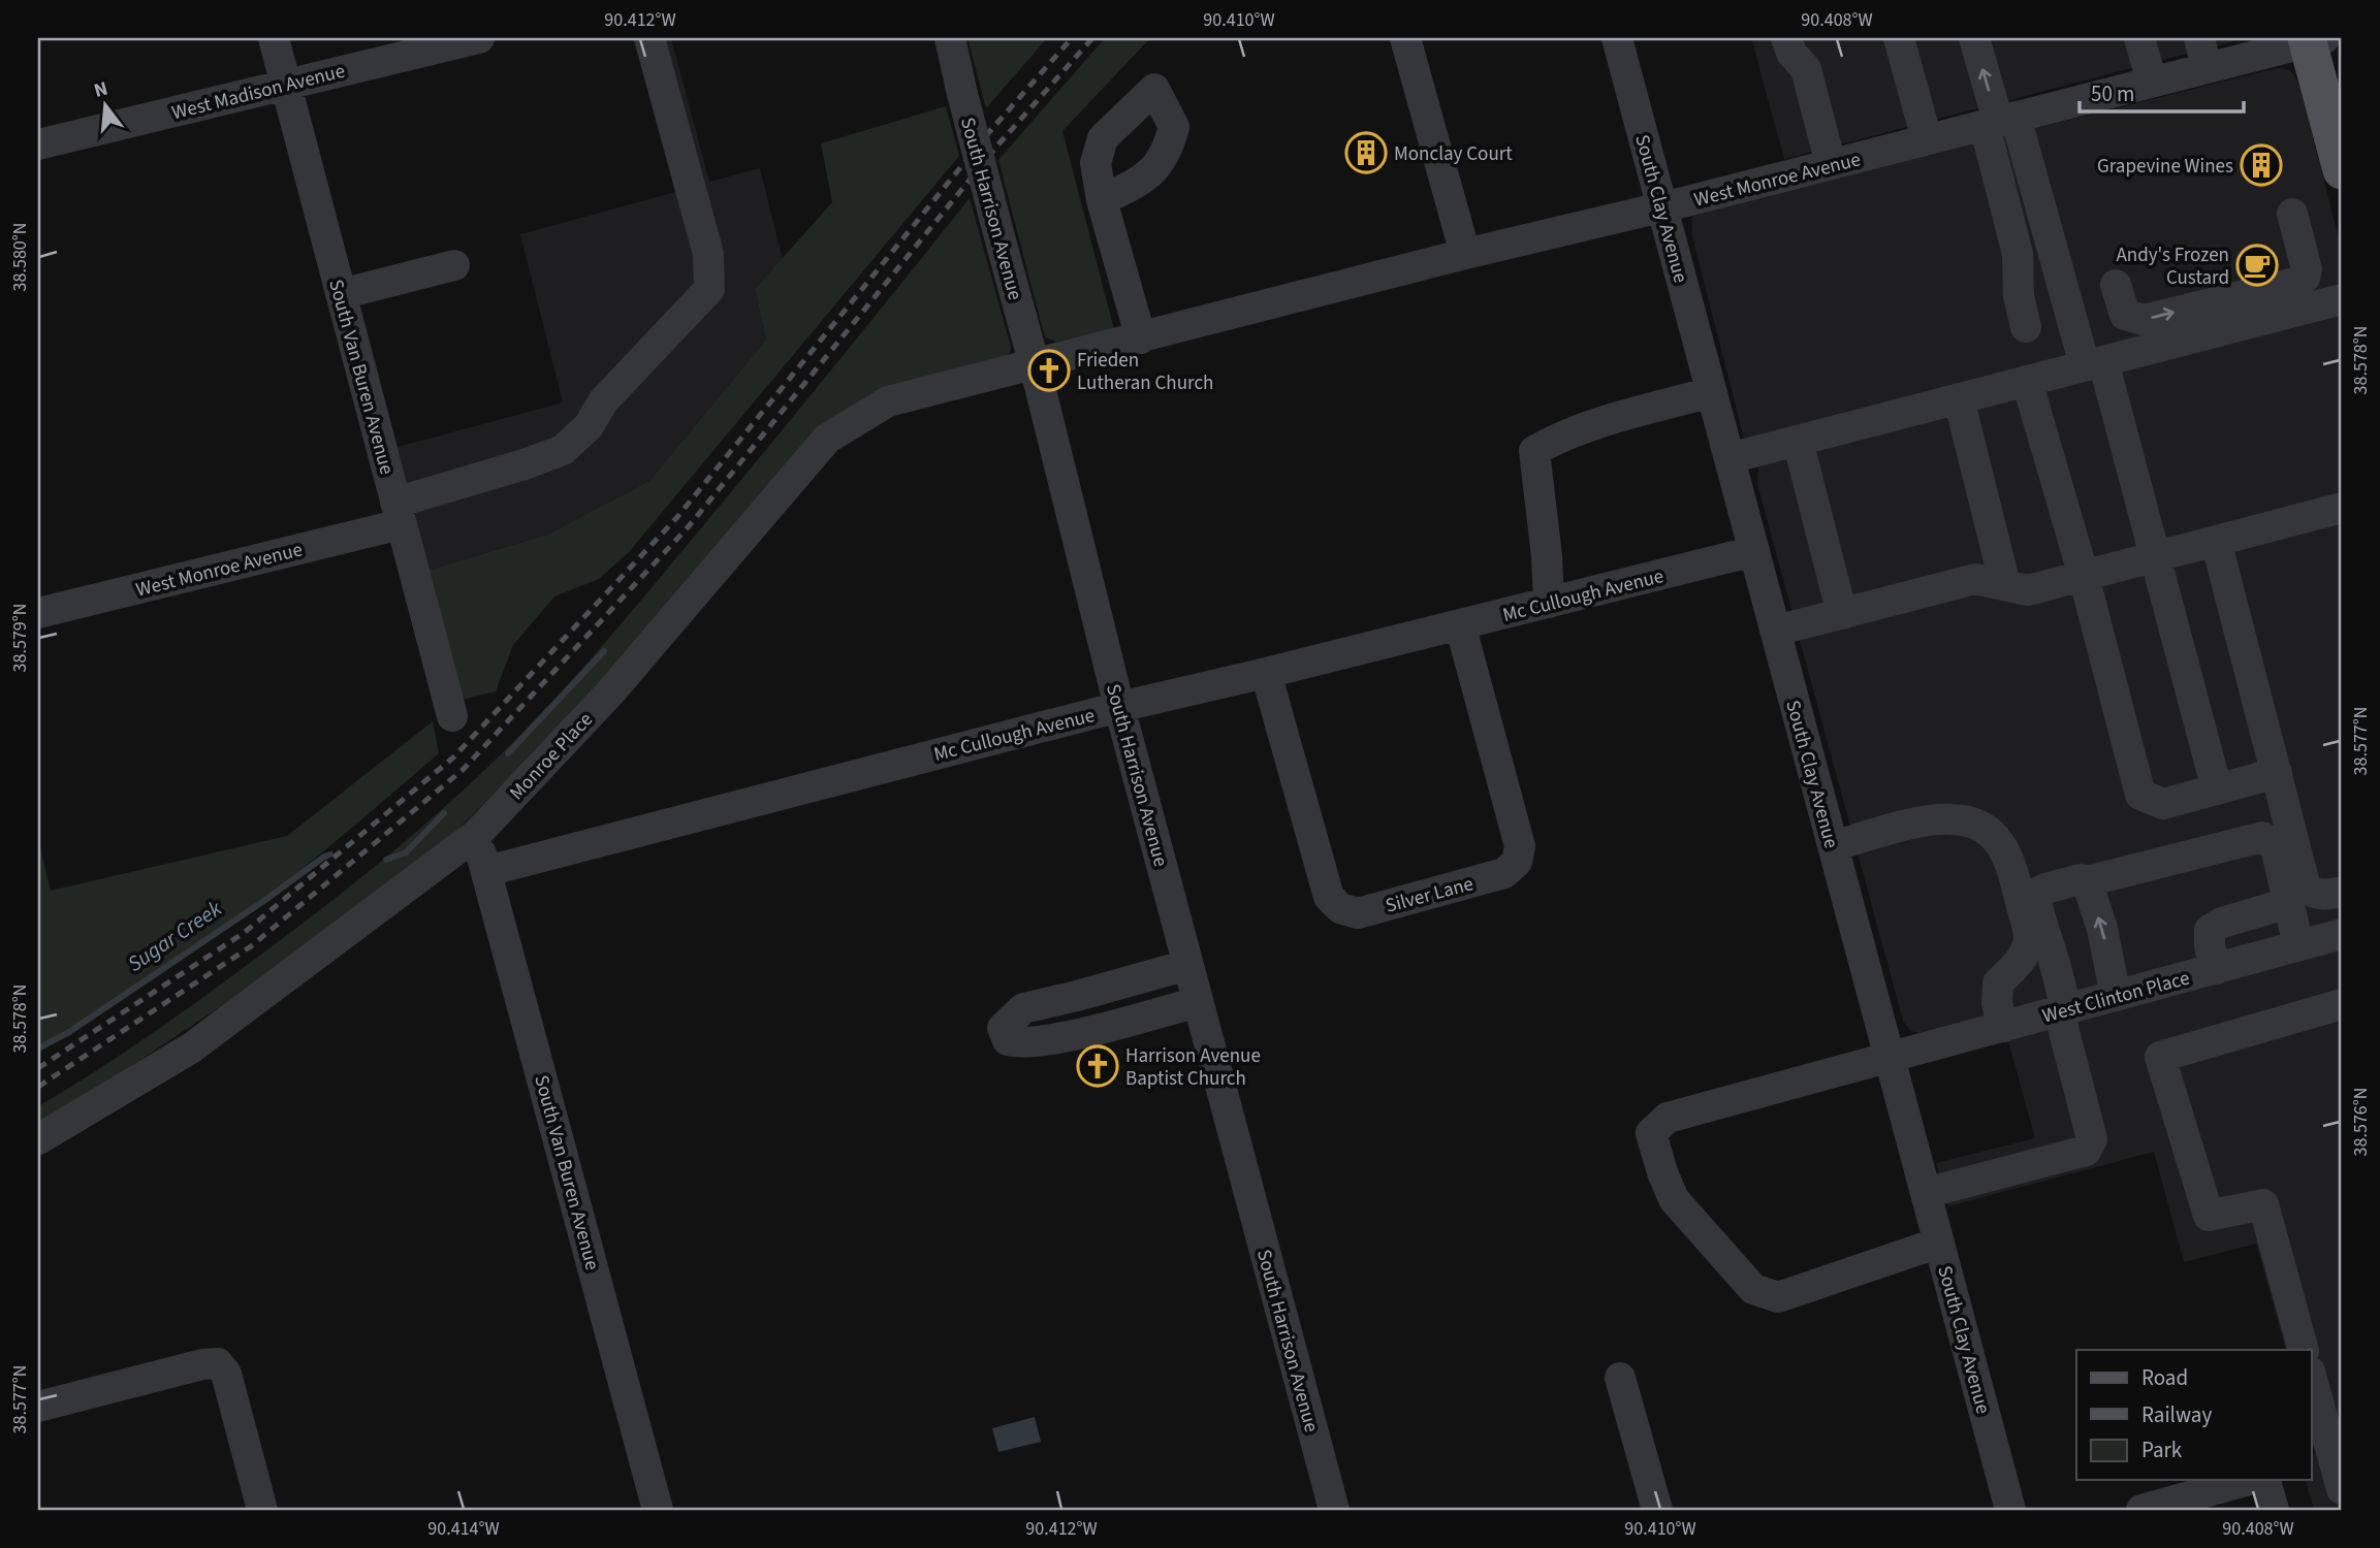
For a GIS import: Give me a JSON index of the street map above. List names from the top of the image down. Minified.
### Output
{"streets":{"street":["West Madison Avenue","West Monroe Avenue","South Harrison Avenue","South Clay Avenue","South Van Buren Avenue","Mc Cullough Avenue","Monroe Place","Silver Lane","West Clinton Place"]},"crossings":[["West Madison Avenue","South Van Buren Avenue"],["West Monroe Avenue","South Harrison Avenue"],["West Monroe Avenue","South Clay Avenue"],["West Monroe Avenue","South Van Buren Avenue"],["West Monroe Avenue","Monroe Place"],["South Harrison Avenue","Mc Cullough Avenue"],["South Harrison Avenue","Monroe Place"],["South Clay Avenue","Mc Cullough Avenue"],["South Clay Avenue","West Clinton Place"],["South Van Buren Avenue","Mc Cullough Avenue"],["South Van Buren Avenue","Monroe Place"],["Mc Cullough Avenue","Silver Lane"]],"water":["Sugar Creek"],"places":{"building":["Monclay Court","Grapevine Wines"],"cafe":["Andy's Frozen Custard"],"church":["Frieden Lutheran Church","Harrison Avenue Baptist Church"]},"legend":["Road","Railway","Park"],"scale_bar":"50 m","north":"top","coordinates":["90.412°W","90.410°W","90.408°W","38.580°N","38.578°N","38.579°N","38.577°N","38.576°N","90.414°W"]}
